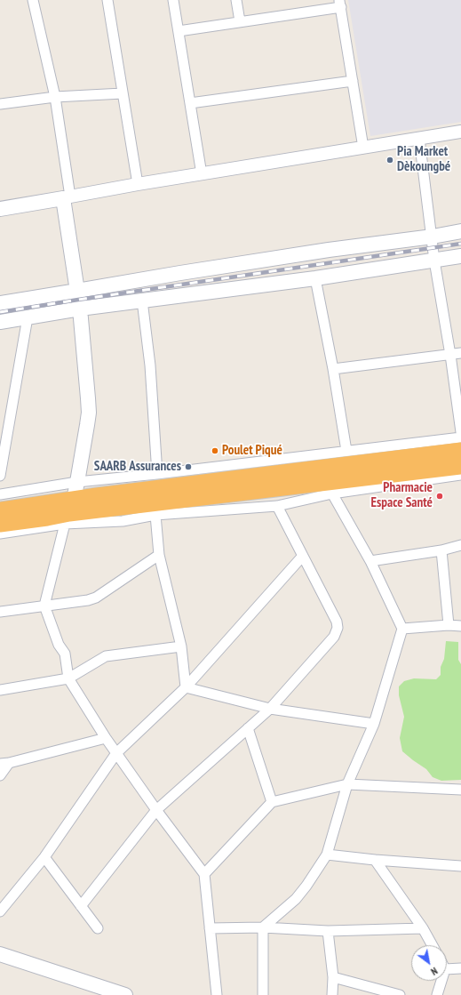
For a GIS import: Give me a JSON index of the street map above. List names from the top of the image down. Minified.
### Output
{"places":["Pia Market Dèkoungbé","Poulet Piqué","SAARB Assurances","Pharmacie Espace Santé"],"north":"bottom right"}
